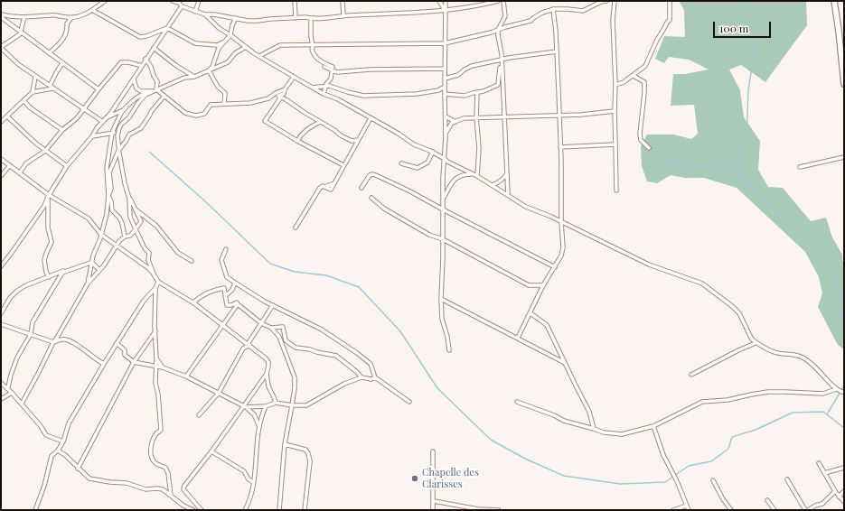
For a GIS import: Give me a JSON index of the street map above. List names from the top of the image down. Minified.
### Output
{"places":["Chapelle des Clarisses"],"scale_bar":"100 m"}
